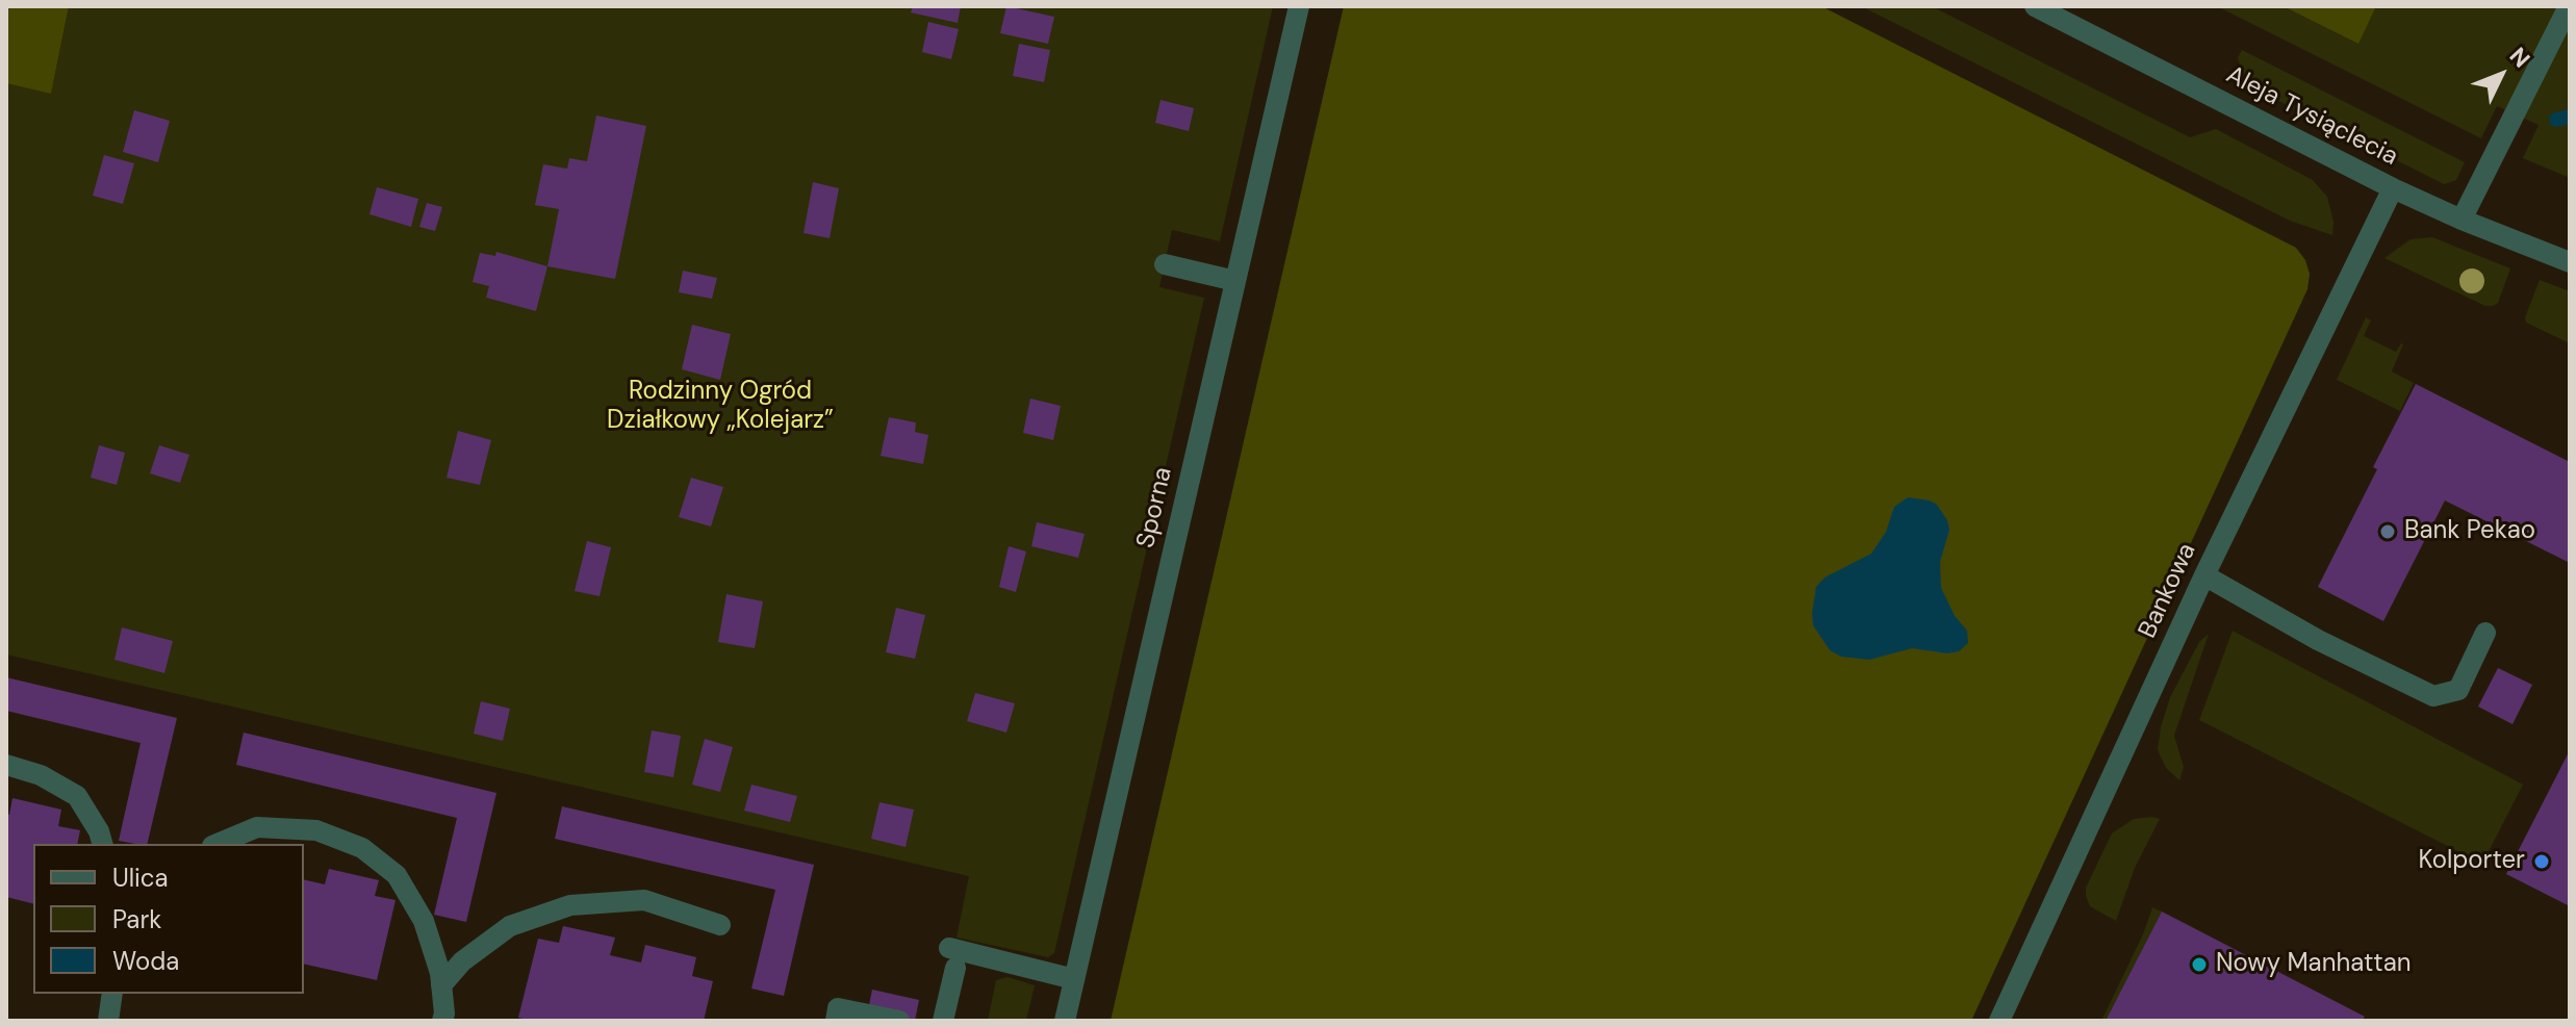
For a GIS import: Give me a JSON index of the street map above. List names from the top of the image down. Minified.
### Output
{"streets":{"street":["Aleja Tysiąclecia","Sporna","Bankowa"]},"crossings":[["Aleja Tysiąclecia","Bankowa"]],"parks":["Rodzinny Ogród Działkowy „Kolejarz”"],"places":["Bank Pekao","Kolporter","Nowy Manhattan"],"legend":["Ulica","Park","Woda"],"north":"top right"}
